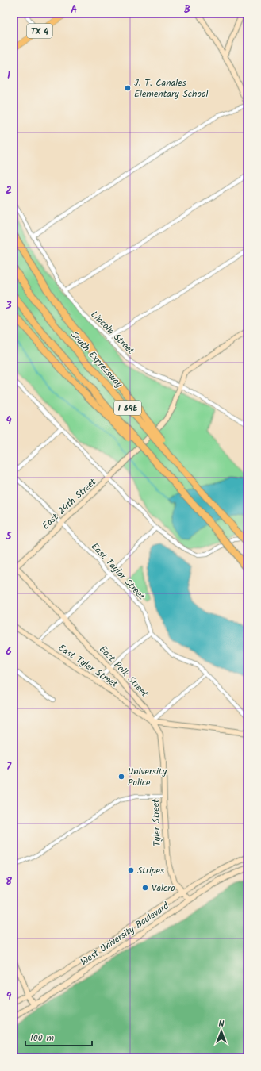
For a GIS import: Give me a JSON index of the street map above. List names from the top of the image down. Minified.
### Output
{"streets":{"highway":["South Expressway","I 69E"],"main road":["TX 4"],"street":["Lincoln Street","East 24th Street","East Taylor Street","East Tyler Street","East Polk Street","Tyler Street","West University Boulevard"]},"crossings":[["Lincoln Street","East 24th Street"],["East 24th Street","East Taylor Street"],["East 24th Street","East Polk Street"],["East Tyler Street","East Polk Street"],["East Tyler Street","Tyler Street"],["East Polk Street","Tyler Street"],["Tyler Street","West University Boulevard"]],"places":["J. T. Canales Elementary School","University Police","Stripes","Valero"],"scale_bar":"100 m","north":"top","grid":{"columns":["A","B"],"rows":["1","2","3","4","5","6","7","8","9"]}}
